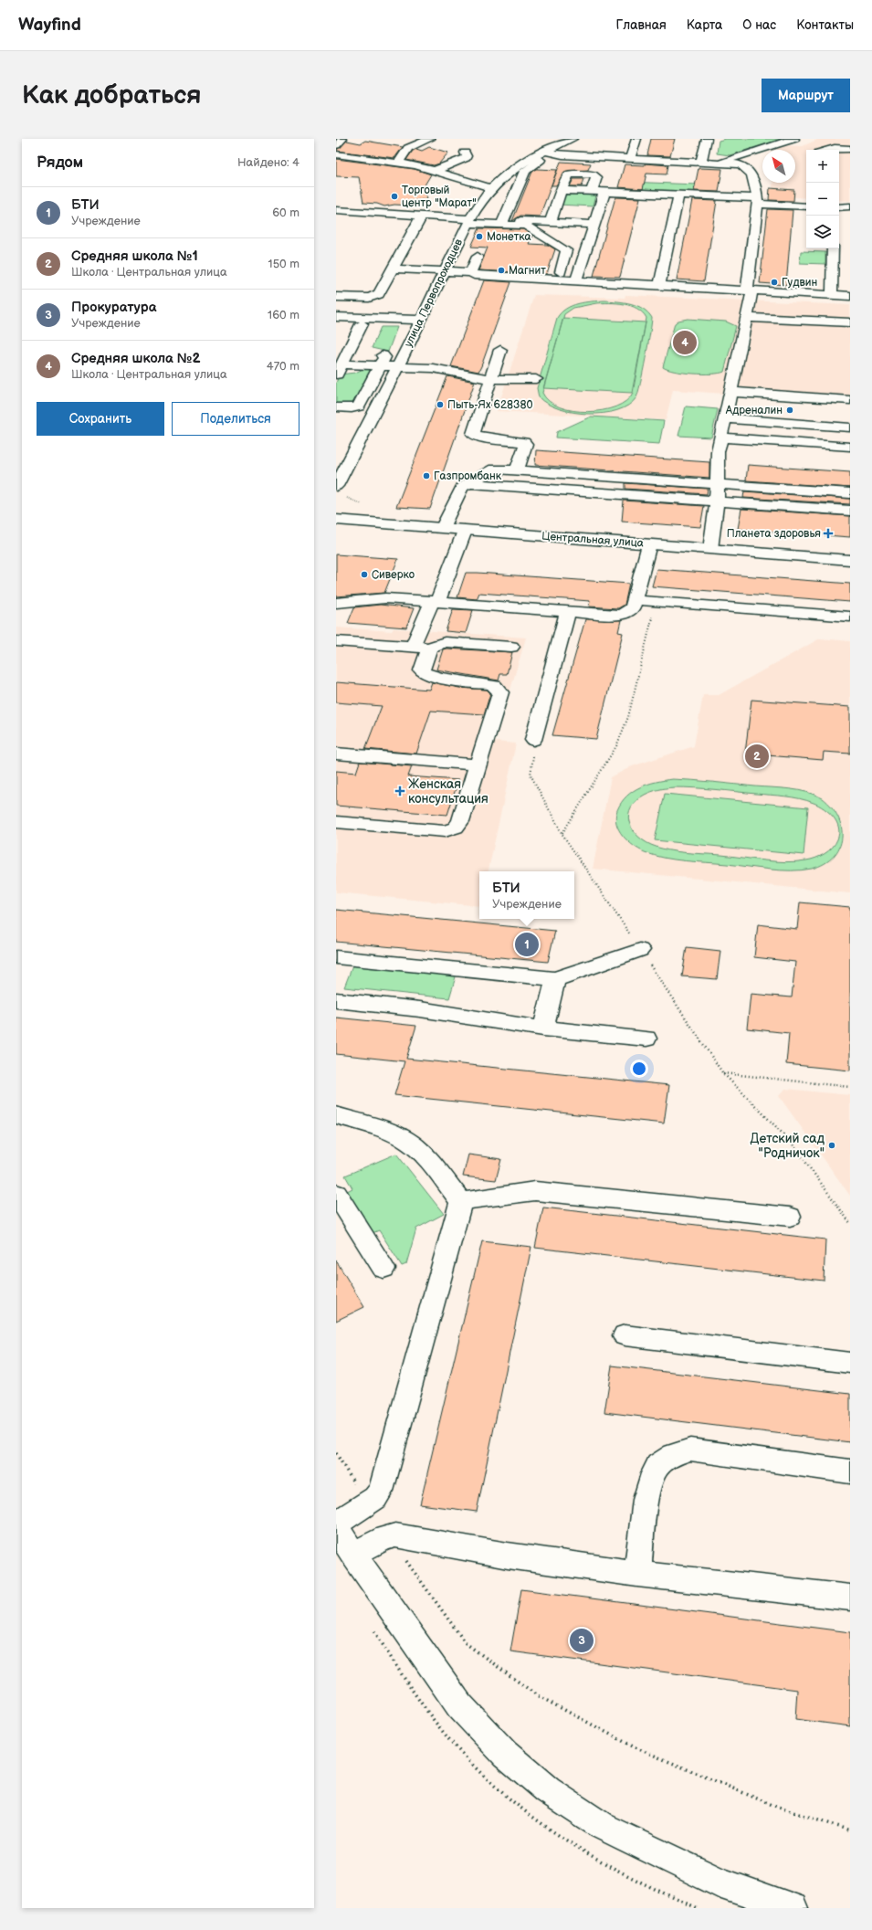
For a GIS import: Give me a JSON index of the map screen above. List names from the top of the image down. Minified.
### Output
{"streets":{"street":["улица Первопроходцев","Центральная улица"]},"places":{"other":["Торговый центр \"Марат\"","Монетка","Магнит","Гудвин","Пыть-Ях 628380","Адреналин","Газпромбанк","Сиверко","Детский сад \"Родничок\""],"health":["Планета здоровья","Женская консультация"]},"north":"top left","page":{"header":"Wayfind","nav":["Главная","Карта","О нас","Контакты"],"buttons":["Маршрут",["Сохранить","Поделиться"]],"title":"Как добраться","heading":["Рядом","Найдено: 4"],"map_buttons":["+","−"],"list":[{"mark":"1","name":"БТИ","note":"Учреждение","value":"60 m"},{"mark":"2","name":"Средняя школа №1","note":"Школа · Центральная улица","value":"150 m"},{"mark":"3","name":"Прокуратура","note":"Учреждение","value":"160 m"},{"mark":"4","name":"Средняя школа №2","note":"Школа · Центральная улица","value":"470 m"}],"pins":["4","2","1","3"],"popup":["БТИ","Учреждение"]}}
